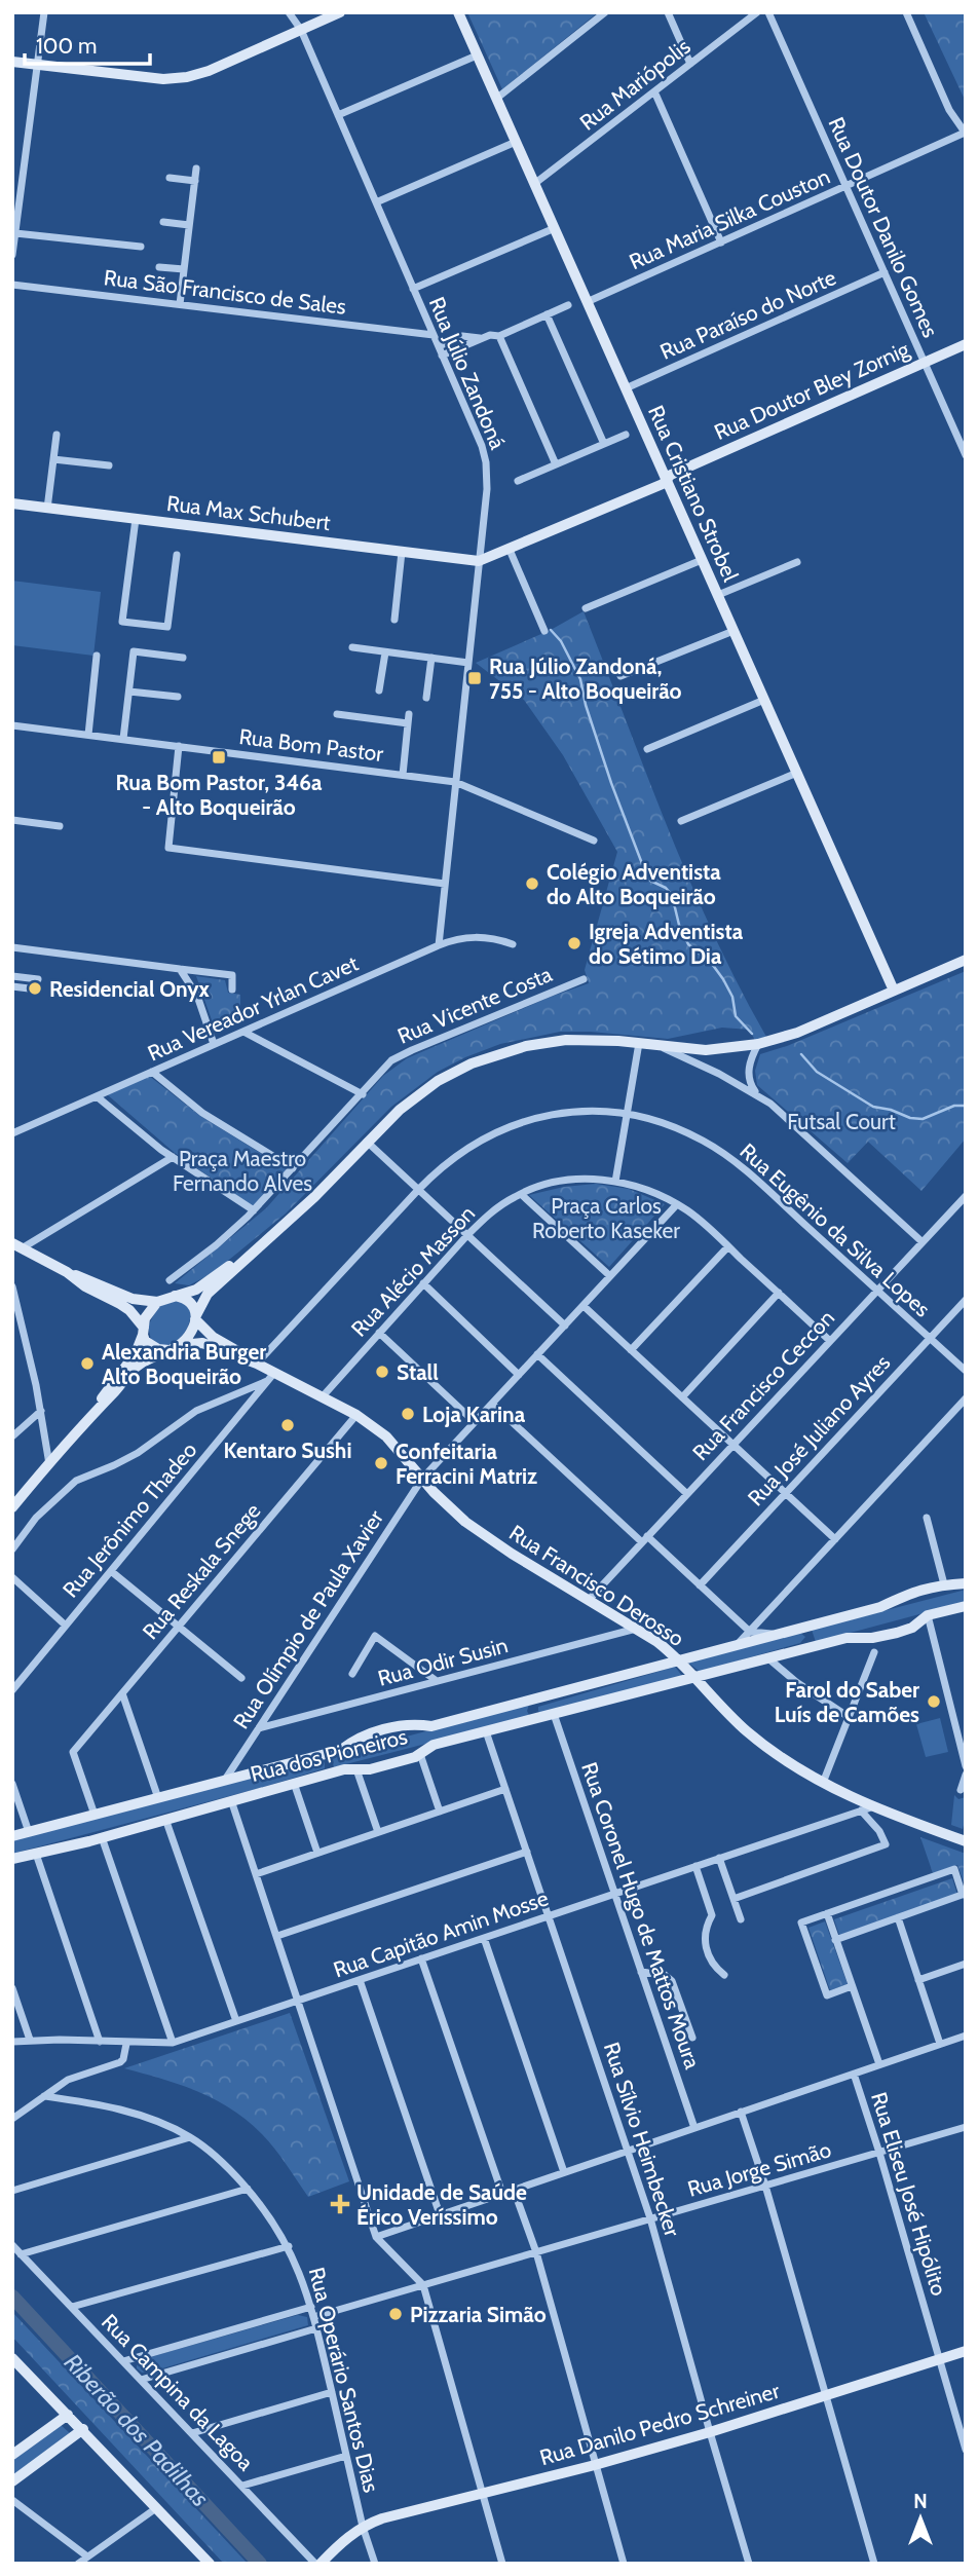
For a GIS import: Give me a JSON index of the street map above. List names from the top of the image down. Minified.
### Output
{"streets":{"main road":["Rua Doutor Bley Zornig","Rua Cristiano Strobel","Rua Max Schubert","Rua Francisco Derosso","Rua dos Pioneiros","Rua Danilo Pedro Schreiner"],"street":["Rua Mariópolis","Rua Maria Silka Couston","Rua Doutor Danilo Gomes","Rua São Francisco de Sales","Rua Paraíso do Norte","Rua Júlio Zandoná","Rua Bom Pastor","Rua Vicente Costa","Rua Vereador Yrlan Cavet","Rua Eugênio da Silva Lopes","Rua Alécio Masson","Rua Francisco Ceccon","Rua José Juliano Ayres","Rua Jerônimo Thadeo","Rua Reskala Snege","Rua Olímpio de Paula Xavier","Rua Odir Susin","Rua Coronel Hugo de Mattos Moura","Rua Capitão Amin Mosse","Rua Sílvio Heimbecker","Rua Jorge Simão","Rua Eliseu José Hipólito","Rua Operário Santos Dias","Rua Campina da Lagoa"]},"crossings":[["Rua Mariópolis","Rua Cristiano Strobel"],["Rua Maria Silka Couston","Rua Doutor Danilo Gomes"],["Rua Maria Silka Couston","Rua Cristiano Strobel"],["Rua Doutor Danilo Gomes","Rua Paraíso do Norte"],["Rua Doutor Danilo Gomes","Rua Doutor Bley Zornig"],["Rua São Francisco de Sales","Rua Júlio Zandoná"],["Rua Paraíso do Norte","Rua Cristiano Strobel"],["Rua Júlio Zandoná","Rua Doutor Bley Zornig"],["Rua Júlio Zandoná","Rua Max Schubert"],["Rua Júlio Zandoná","Rua Bom Pastor"],["Rua Júlio Zandoná","Rua Vereador Yrlan Cavet"],["Rua Doutor Bley Zornig","Rua Cristiano Strobel"],["Rua Doutor Bley Zornig","Rua Max Schubert"],["Rua Eugênio da Silva Lopes","Rua Francisco Ceccon"],["Rua Eugênio da Silva Lopes","Rua José Juliano Ayres"],["Rua Eugênio da Silva Lopes","Rua Francisco Derosso"],["Rua Alécio Masson","Rua Francisco Ceccon"],["Rua Alécio Masson","Rua Francisco Derosso"],["Rua Alécio Masson","Rua Olímpio de Paula Xavier"],["Rua Francisco Ceccon","Rua Francisco Derosso"],["Rua Jerônimo Thadeo","Rua Francisco Derosso"],["Rua Reskala Snege","Rua Francisco Derosso"],["Rua Reskala Snege","Rua dos Pioneiros"],["Rua Francisco Derosso","Rua Olímpio de Paula Xavier"],["Rua Francisco Derosso","Rua Odir Susin"],["Rua Francisco Derosso","Rua dos Pioneiros"],["Rua Francisco Derosso","Rua Capitão Amin Mosse"],["Rua Olímpio de Paula Xavier","Rua Odir Susin"],["Rua Olímpio de Paula Xavier","Rua dos Pioneiros"],["Rua dos Pioneiros","Rua Coronel Hugo de Mattos Moura"],["Rua dos Pioneiros","Rua Sílvio Heimbecker"],["Rua Coronel Hugo de Mattos Moura","Rua Capitão Amin Mosse"],["Rua Capitão Amin Mosse","Rua Sílvio Heimbecker"],["Rua Sílvio Heimbecker","Rua Jorge Simão"],["Rua Sílvio Heimbecker","Rua Danilo Pedro Schreiner"],["Rua Jorge Simão","Rua Eliseu José Hipólito"],["Rua Jorge Simão","Rua Operário Santos Dias"],["Rua Eliseu José Hipólito","Rua Danilo Pedro Schreiner"],["Rua Operário Santos Dias","Rua Danilo Pedro Schreiner"]],"water":["Riberão dos Padilhas"],"parks":["Futsal Court","Praça Maestro Fernando Alves","Praça Carlos Roberto Kaseker"],"places":{"transit":["Rua Júlio Zandoná, 755 - Alto Boqueirão","Rua Bom Pastor, 346a - Alto Boqueirão"],"other":["Colégio Adventista do Alto Boqueirão","Igreja Adventista do Sétimo Dia","Residencial Onyx","Alexandria Burger Alto Boqueirão","Stall","Loja Karina","Kentaro Sushi","Confeitaria Ferracini Matriz","Farol do Saber Luís de Camões","Pizzaria Simão"],"health":["Unidade de Saúde Érico Veríssimo"]},"scale_bar":"100 m","north":"top"}
